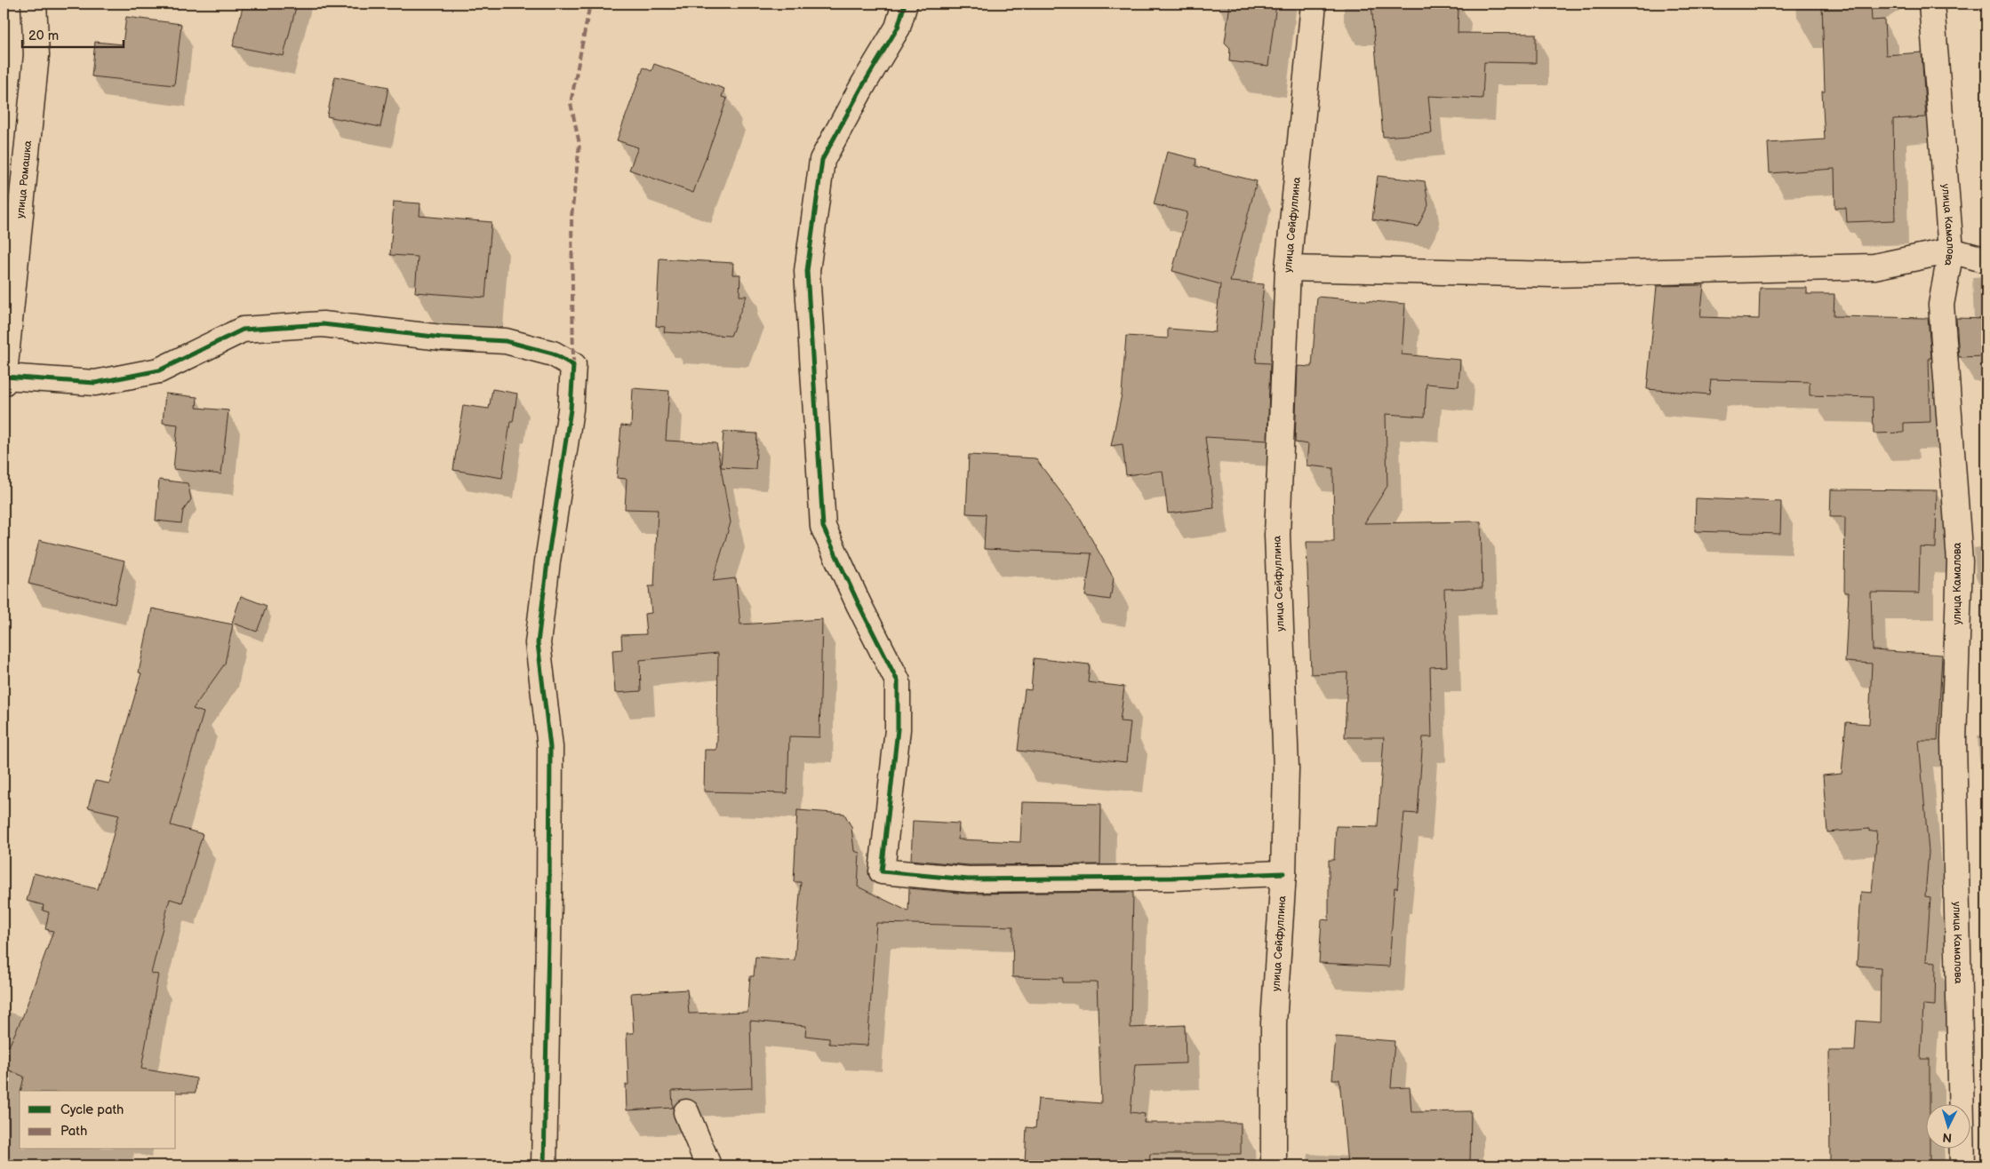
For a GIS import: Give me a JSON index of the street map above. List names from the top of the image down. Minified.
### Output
{"streets":{"street":["улица Ромашка","улица Сейфуллина","улица Камалова"]},"legend":["Cycle path","Path"],"scale_bar":"20 m","north":"bottom"}
